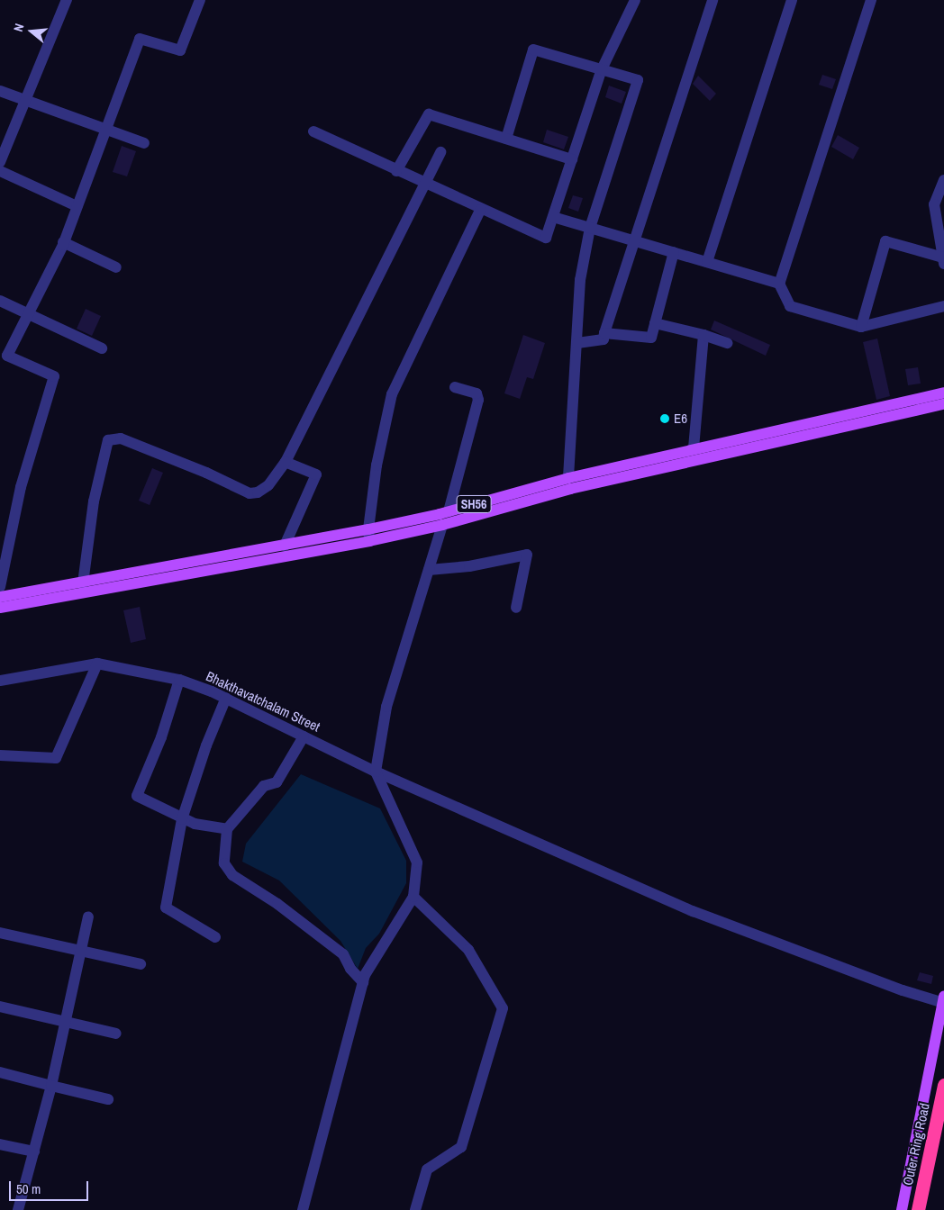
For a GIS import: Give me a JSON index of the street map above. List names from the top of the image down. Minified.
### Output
{"streets":{"highway":["Outer Ring Road"],"main road":["SH56"],"street":["Bhakthavatchalam Street"]},"places":["E6"],"scale_bar":"50 m","north":"left"}
